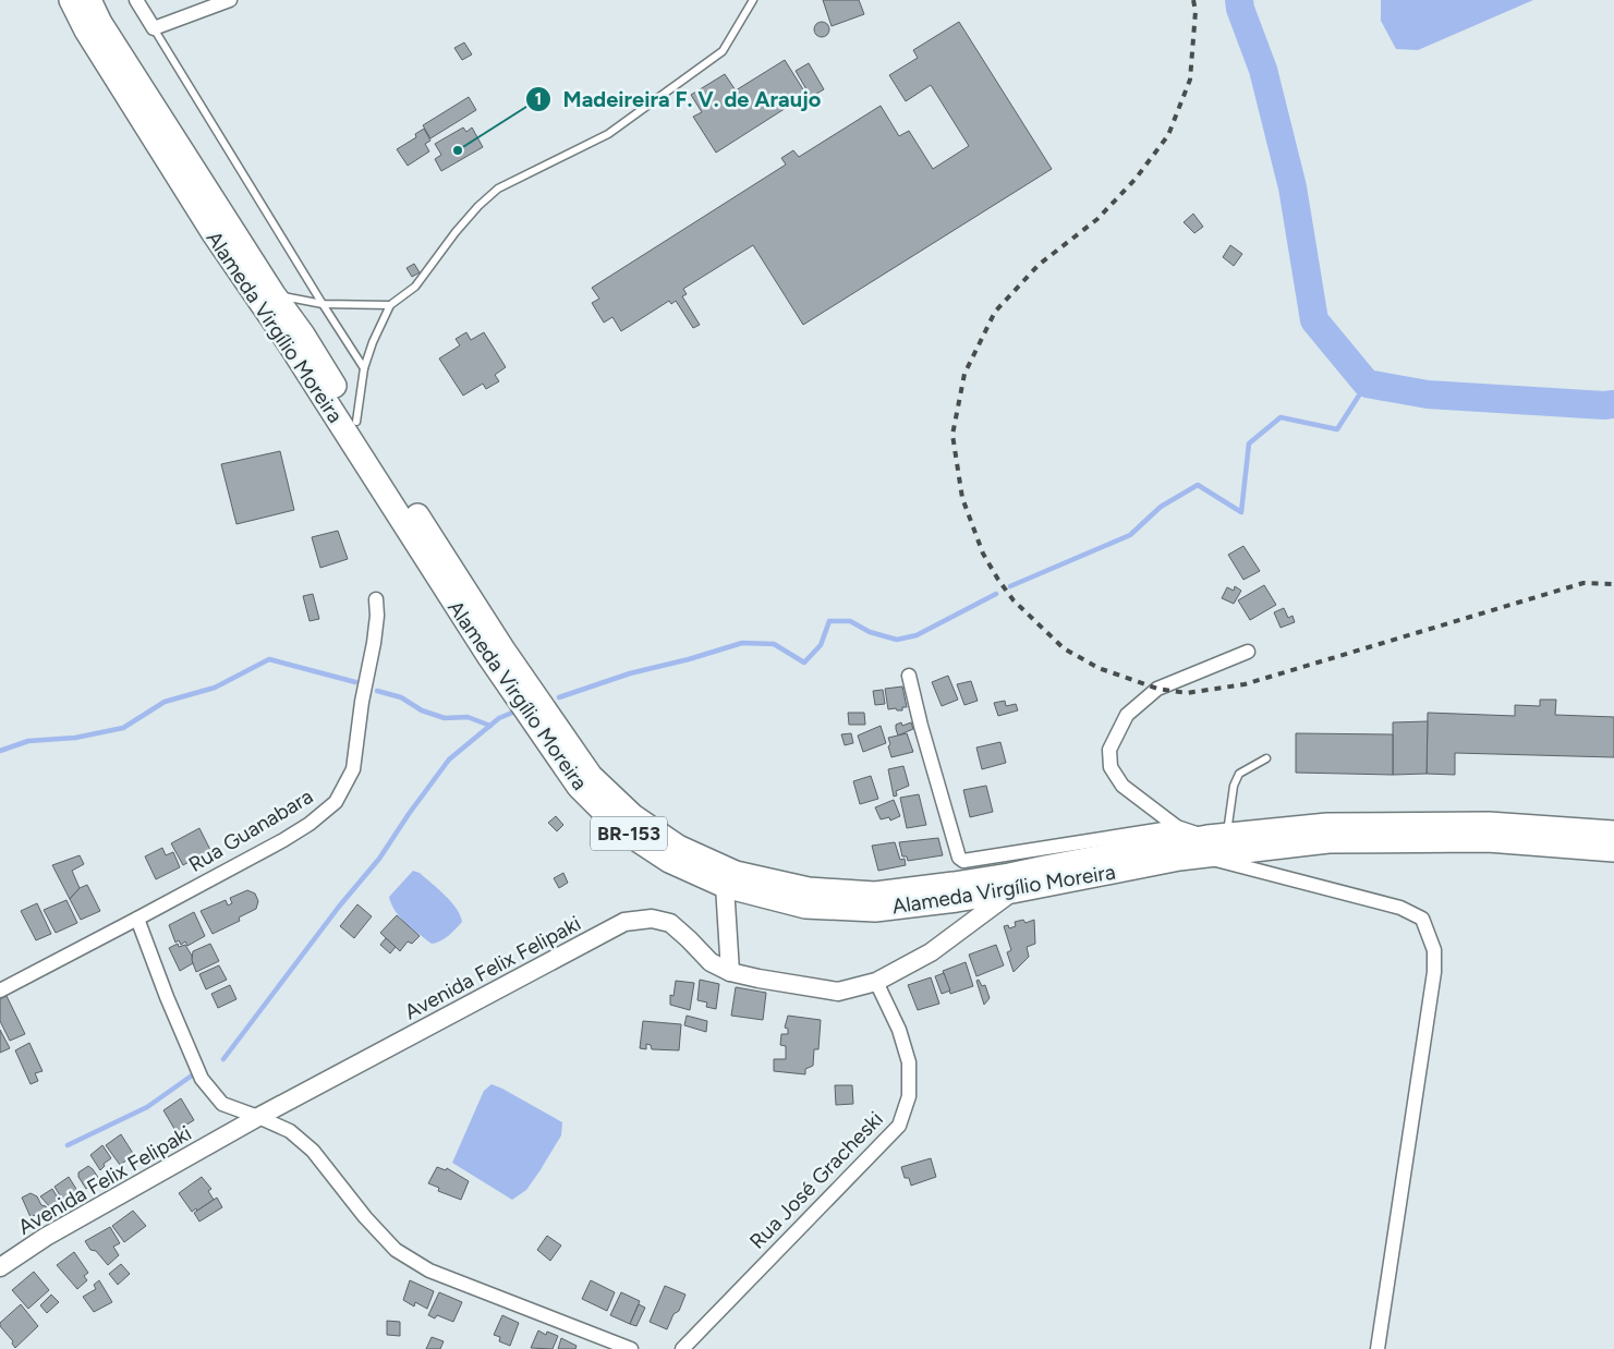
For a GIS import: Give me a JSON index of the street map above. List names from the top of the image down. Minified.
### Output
{"streets":{"highway":["Alameda Virgílio Moreira","BR-153"],"street":["Rua Guanabara","Avenida Felix Felipaki","Rua José Gracheski"]},"crossings":[["Alameda Virgílio Moreira","Avenida Felix Felipaki"],["Avenida Felix Felipaki","Rua José Gracheski"]],"places":["Madeireira F. V. de Araujo"]}
